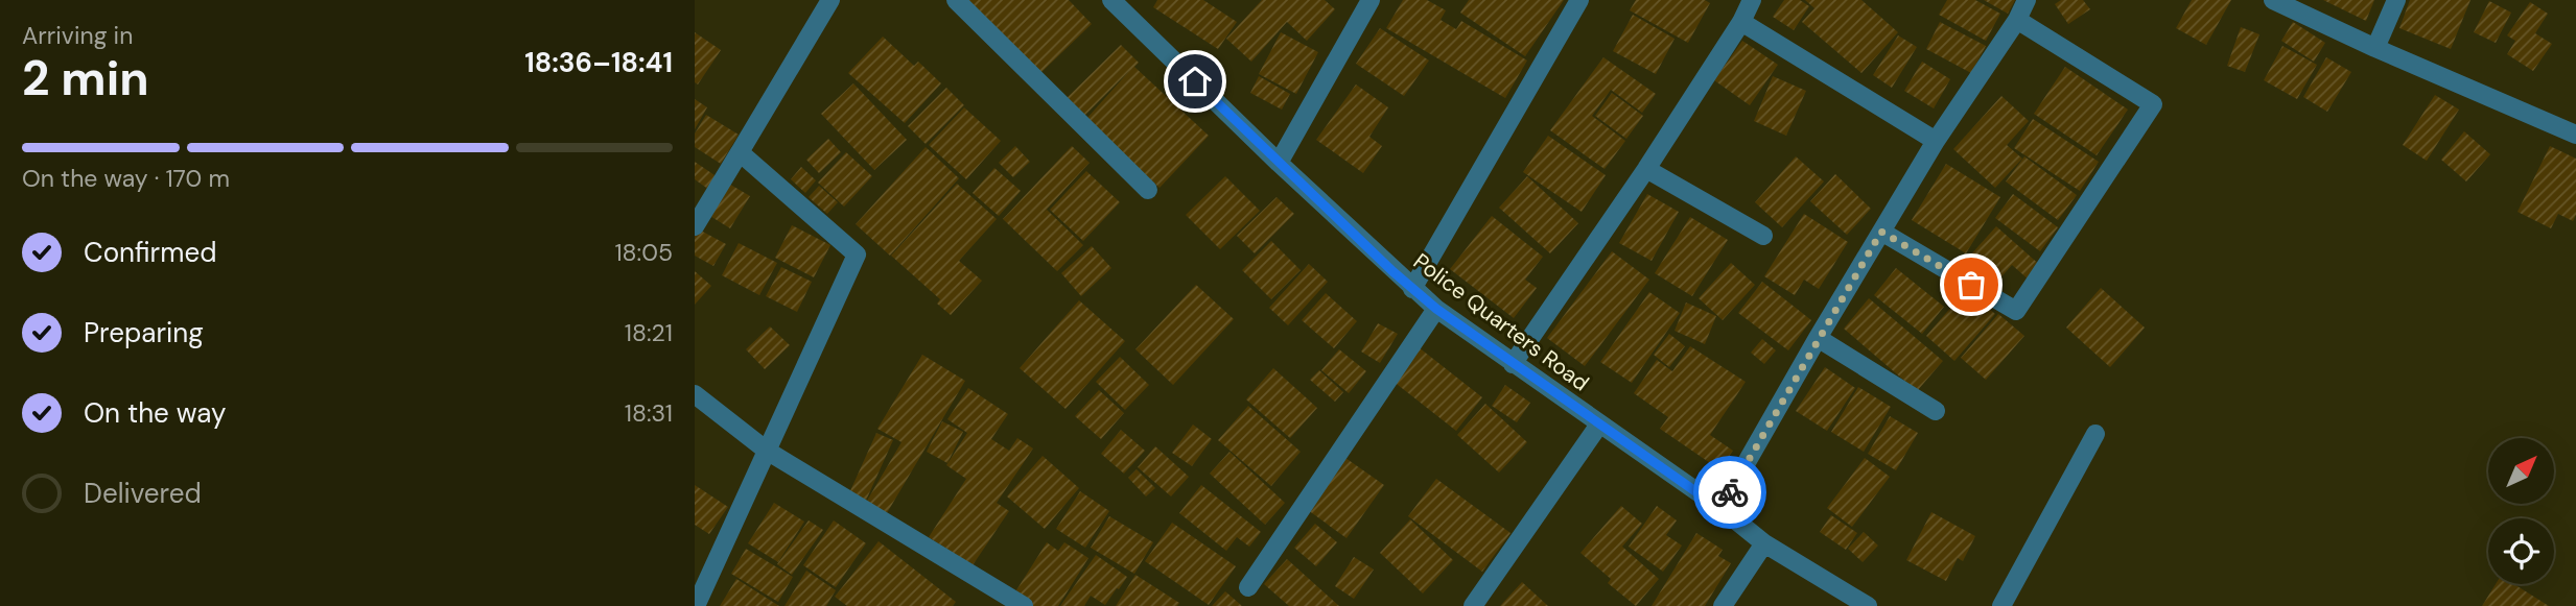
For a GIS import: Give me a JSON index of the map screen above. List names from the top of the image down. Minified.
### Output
{"streets":{"street":["Police Quarters Road"]},"north":"top right","page":{"heading":["2 min","Arriving in","18:36–18:41"],"bar":"On the way · 170 m","list":[["Confirmed","18:05"],["Preparing","18:21"],["On the way","18:31"],"Delivered"]}}
